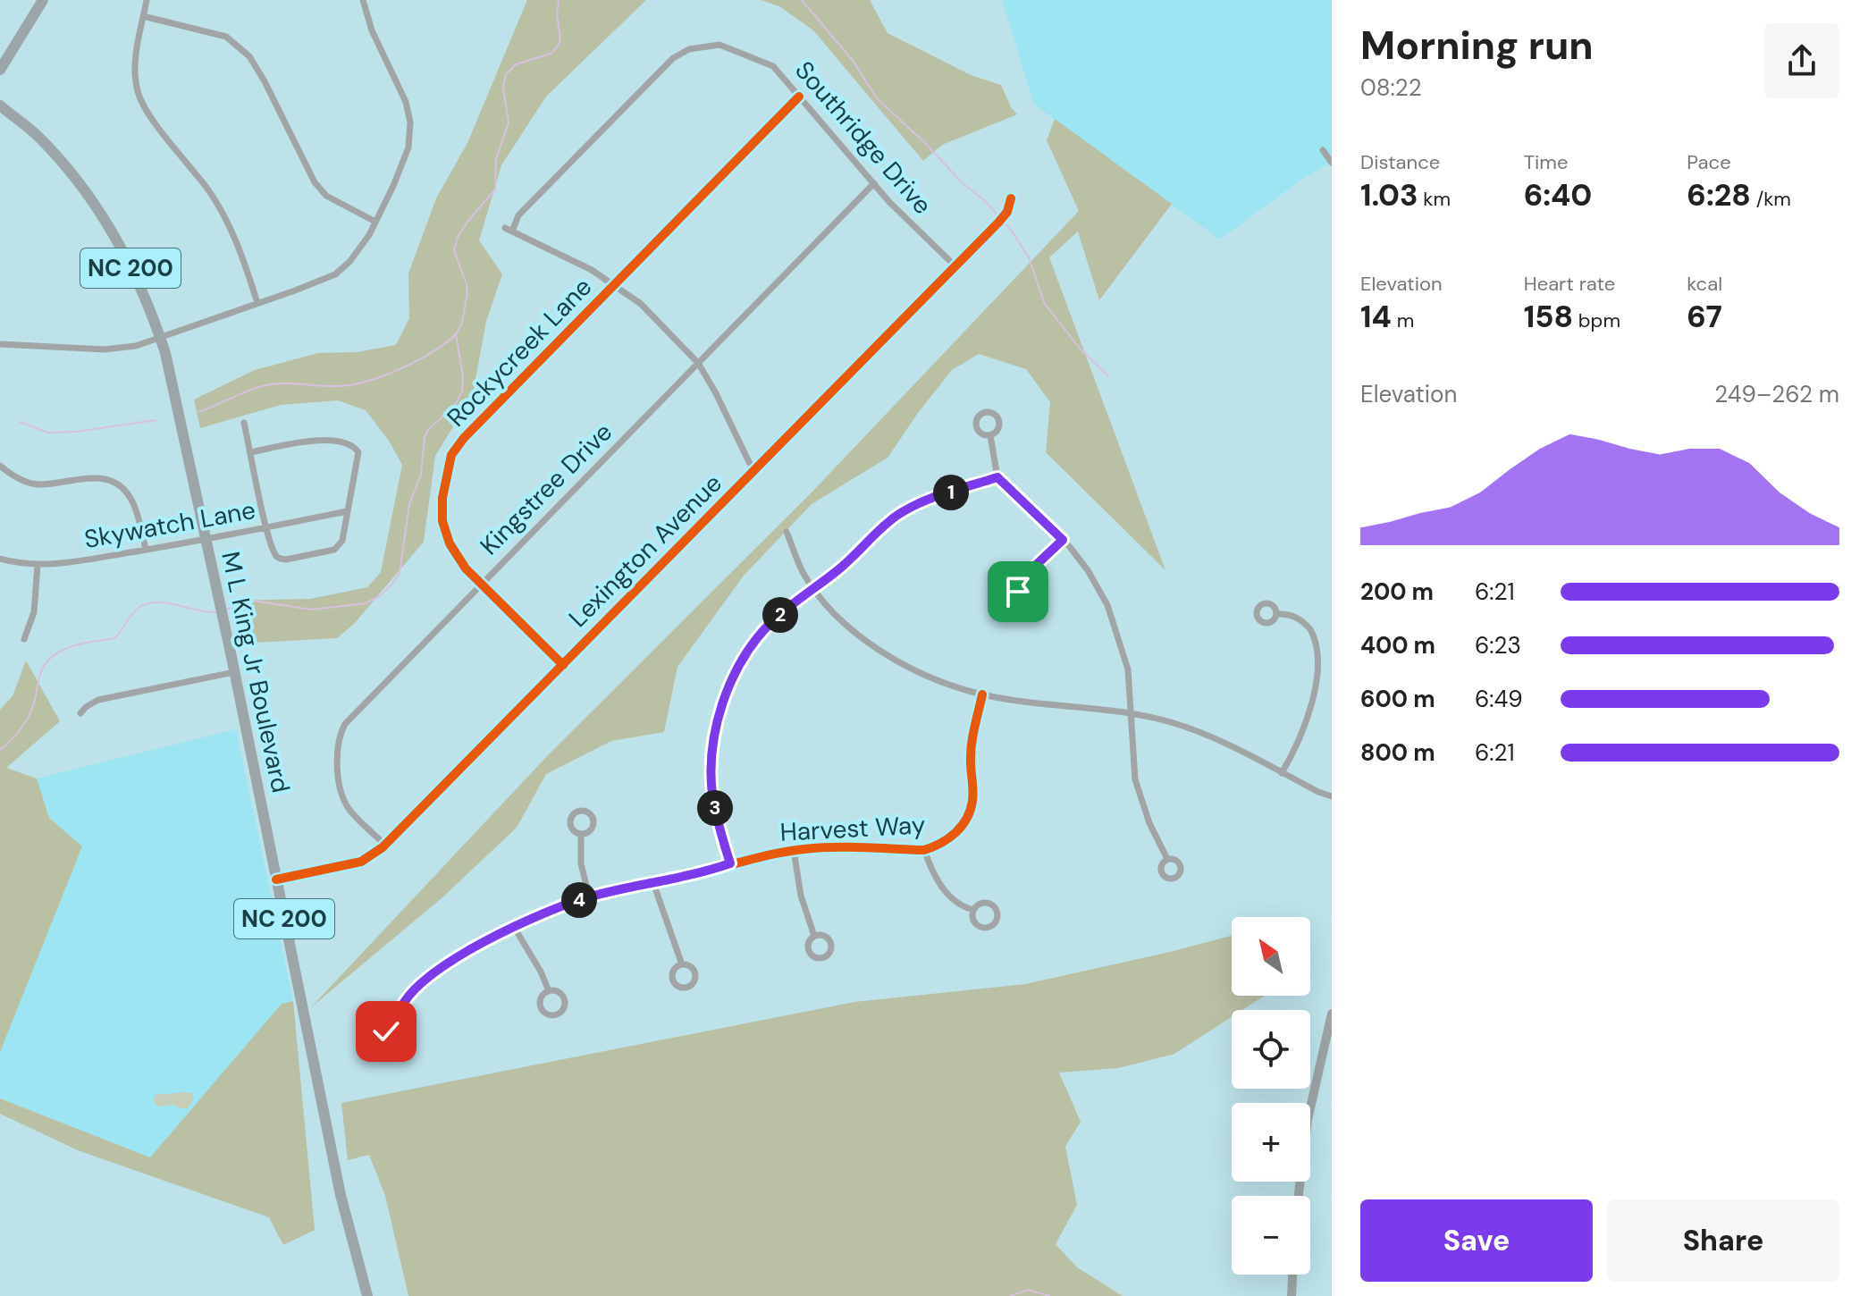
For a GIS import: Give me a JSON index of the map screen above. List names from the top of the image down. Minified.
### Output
{"streets":{"main road":["NC 200","M L King Jr Boulevard"],"street":["Southridge Drive","Rockycreek Lane","Kingstree Drive","Skywatch Lane","Lexington Avenue","Harvest Way"]},"crossings":[["Southridge Drive","Rockycreek Lane"],["Southridge Drive","Kingstree Drive"],["Southridge Drive","Lexington Avenue"],["Rockycreek Lane","Kingstree Drive"],["Rockycreek Lane","Lexington Avenue"],["Kingstree Drive","Lexington Avenue"],["Skywatch Lane","M L King Jr Boulevard"],["Lexington Avenue","M L King Jr Boulevard"]],"north":"top left","page":{"heading":["Morning run","08:22"],"stats":[["Distance","1.03 km"],["Time","6:40"],["Pace","6:28 /km"],["Elevation","14 m"],["Heart rate","158 bpm"],["kcal","67"]],"chart":["Elevation","249–262 m"],"pins":["1","2","3","4"],"list":[{"name":"200 m","note":"6:21"},{"name":"400 m","note":"6:23"},{"name":"600 m","note":"6:49"},{"name":"800 m","note":"6:21"}],"map_buttons":["+","−"],"buttons":["Save","Share"]}}
